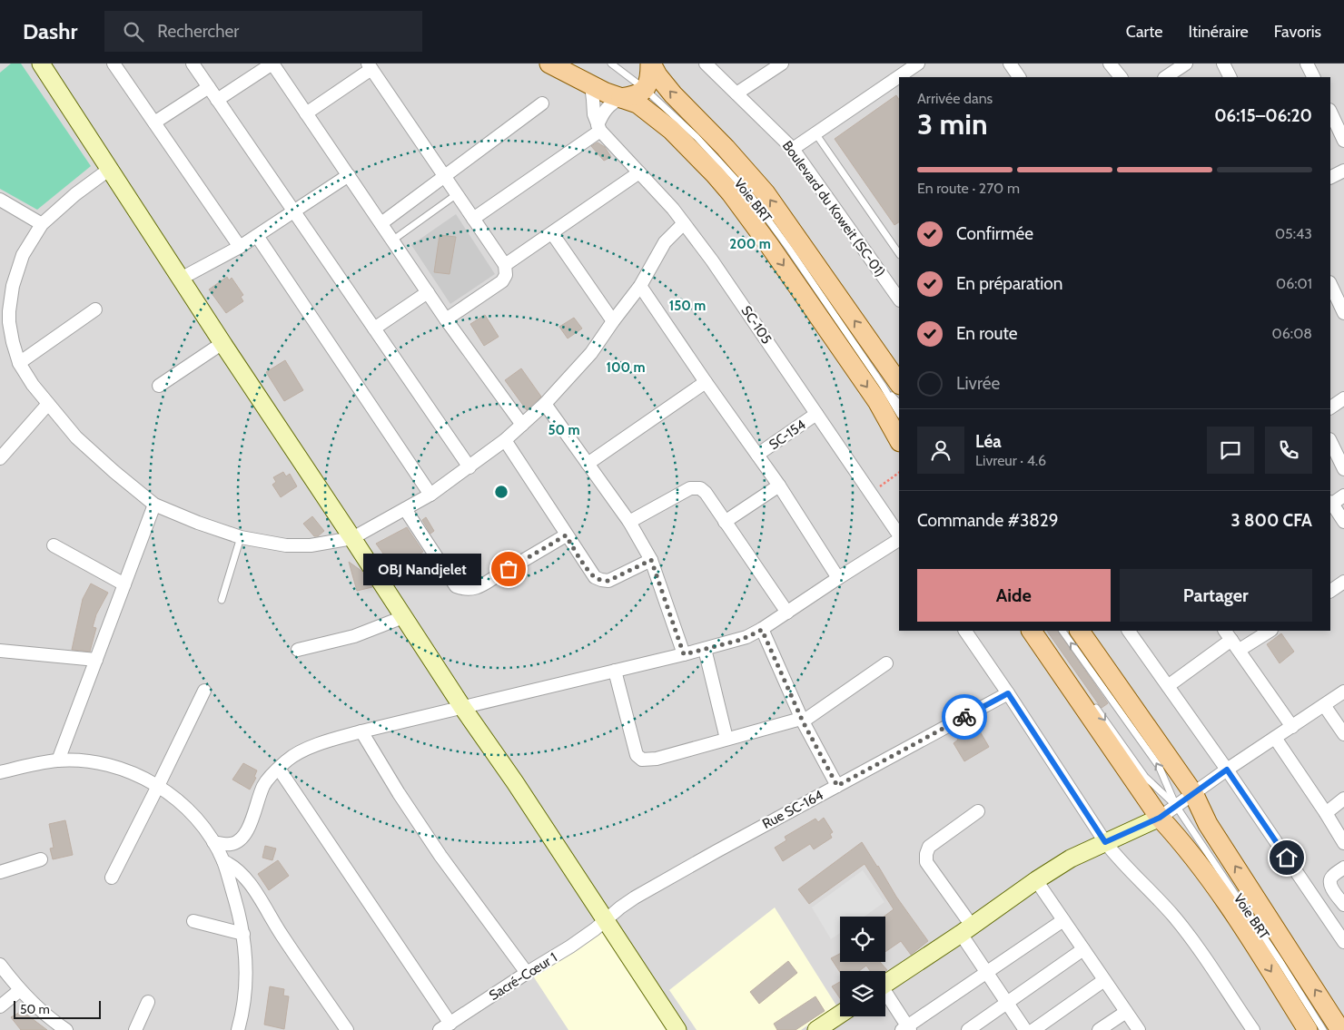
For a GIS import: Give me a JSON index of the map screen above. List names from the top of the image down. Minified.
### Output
{"streets":{"street":["Boulevard du Koweit (SC-01)","SC-105","SC-154","Rue SC-164","Sacré-Cœur 1"],"lane":["Voie BRT"]},"crossings":[["SC-105","SC-154"],["Rue SC-164","Sacré-Cœur 1"]],"places":["OBJ Nandjelet"],"scale_bar":"50 m","page":{"header":"Dashr","search":"Rechercher","nav":["Carte","Itinéraire","Favoris"],"heading":["3 min","Arrivée dans","06:15–06:20"],"panel":["Léa","Livreur · 4.6","Commande #3829","3 800 CFA"],"bar":"En route · 270 m","list":[["Confirmée","05:43"],["En préparation","06:01"],["En route","06:08"],"Livrée"],"bubble":"OBJ Nandjelet","buttons":["Aide","Partager"],"scale":"50 m"},"rings":["200 m","150 m","100 m","50 m"]}
